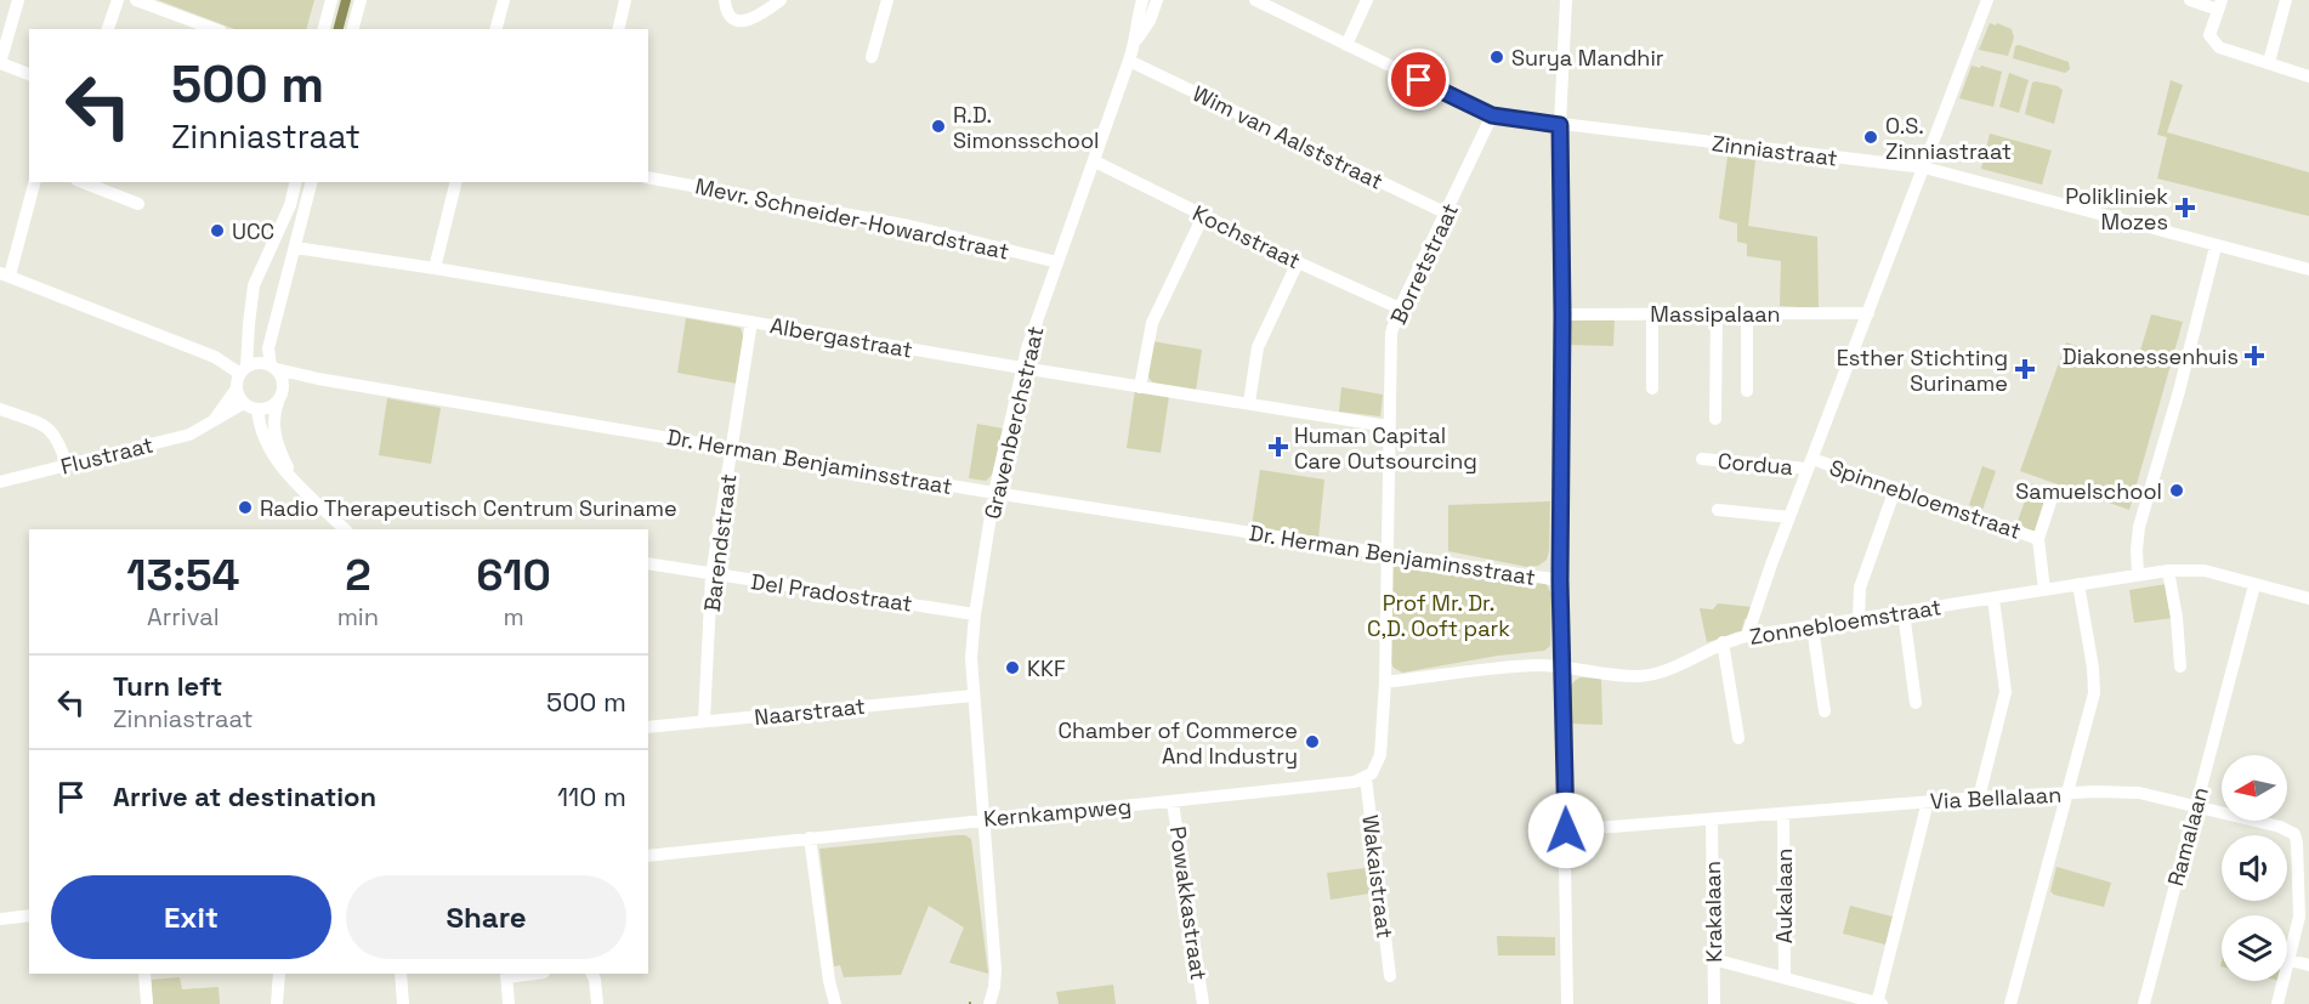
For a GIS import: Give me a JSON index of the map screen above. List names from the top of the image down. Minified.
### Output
{"streets":{"street":["Wim van Aalststraat","Zinniastraat","Mevr. Schneider-Howardstraat","Kochstraat","Borretstraat","Massipalaan","Albergastraat","Gravenberchstraat","Flustraat","Dr. Herman Benjaminsstraat","Cordua","Spinnebloemstraat","Barendstraat","Del Pradostraat","Zonnebloemstraat","Naarstraat","Via Bellalaan","Kernkampweg","Ramalaan","Wakaistraat","Aukalaan","Powakkastraat","Krakalaan"]},"crossings":[["Wim van Aalststraat","Borretstraat"],["Wim van Aalststraat","Gravenberchstraat"],["Zinniastraat","Borretstraat"],["Mevr. Schneider-Howardstraat","Gravenberchstraat"],["Kochstraat","Borretstraat"],["Kochstraat","Gravenberchstraat"],["Borretstraat","Albergastraat"],["Borretstraat","Dr. Herman Benjaminsstraat"],["Borretstraat","Zonnebloemstraat"],["Albergastraat","Gravenberchstraat"],["Albergastraat","Barendstraat"],["Gravenberchstraat","Dr. Herman Benjaminsstraat"],["Gravenberchstraat","Del Pradostraat"],["Gravenberchstraat","Naarstraat"],["Gravenberchstraat","Kernkampweg"],["Flustraat","Dr. Herman Benjaminsstraat"],["Dr. Herman Benjaminsstraat","Barendstraat"],["Cordua","Spinnebloemstraat"],["Barendstraat","Del Pradostraat"],["Barendstraat","Naarstraat"],["Zonnebloemstraat","Ramalaan"],["Via Bellalaan","Ramalaan"],["Via Bellalaan","Aukalaan"],["Via Bellalaan","Krakalaan"],["Kernkampweg","Wakaistraat"],["Kernkampweg","Powakkastraat"]],"parks":["Prof Mr. Dr. C,D. Ooft park"],"places":{"other":["Surya Mandhir","R.D. Simonsschool","O.S. Zinniastraat","UCC","Samuelschool","Radio Therapeutisch Centrum Suriname","KKF","Chamber of Commerce And Industry"],"health":["Polikliniek Mozes","Diakonessenhuis","Esther Stichting Suriname","Human Capital Care Outsourcing"]},"north":"left","page":{"turn":["500 m","Zinniastraat"],"eta":["13:54","Arrival","2","min","610","m"],"list":[{"name":"Turn left","note":"Zinniastraat","value":"500 m"},{"name":"Arrive at destination","value":"110 m"}],"buttons":["Exit","Share"]}}
